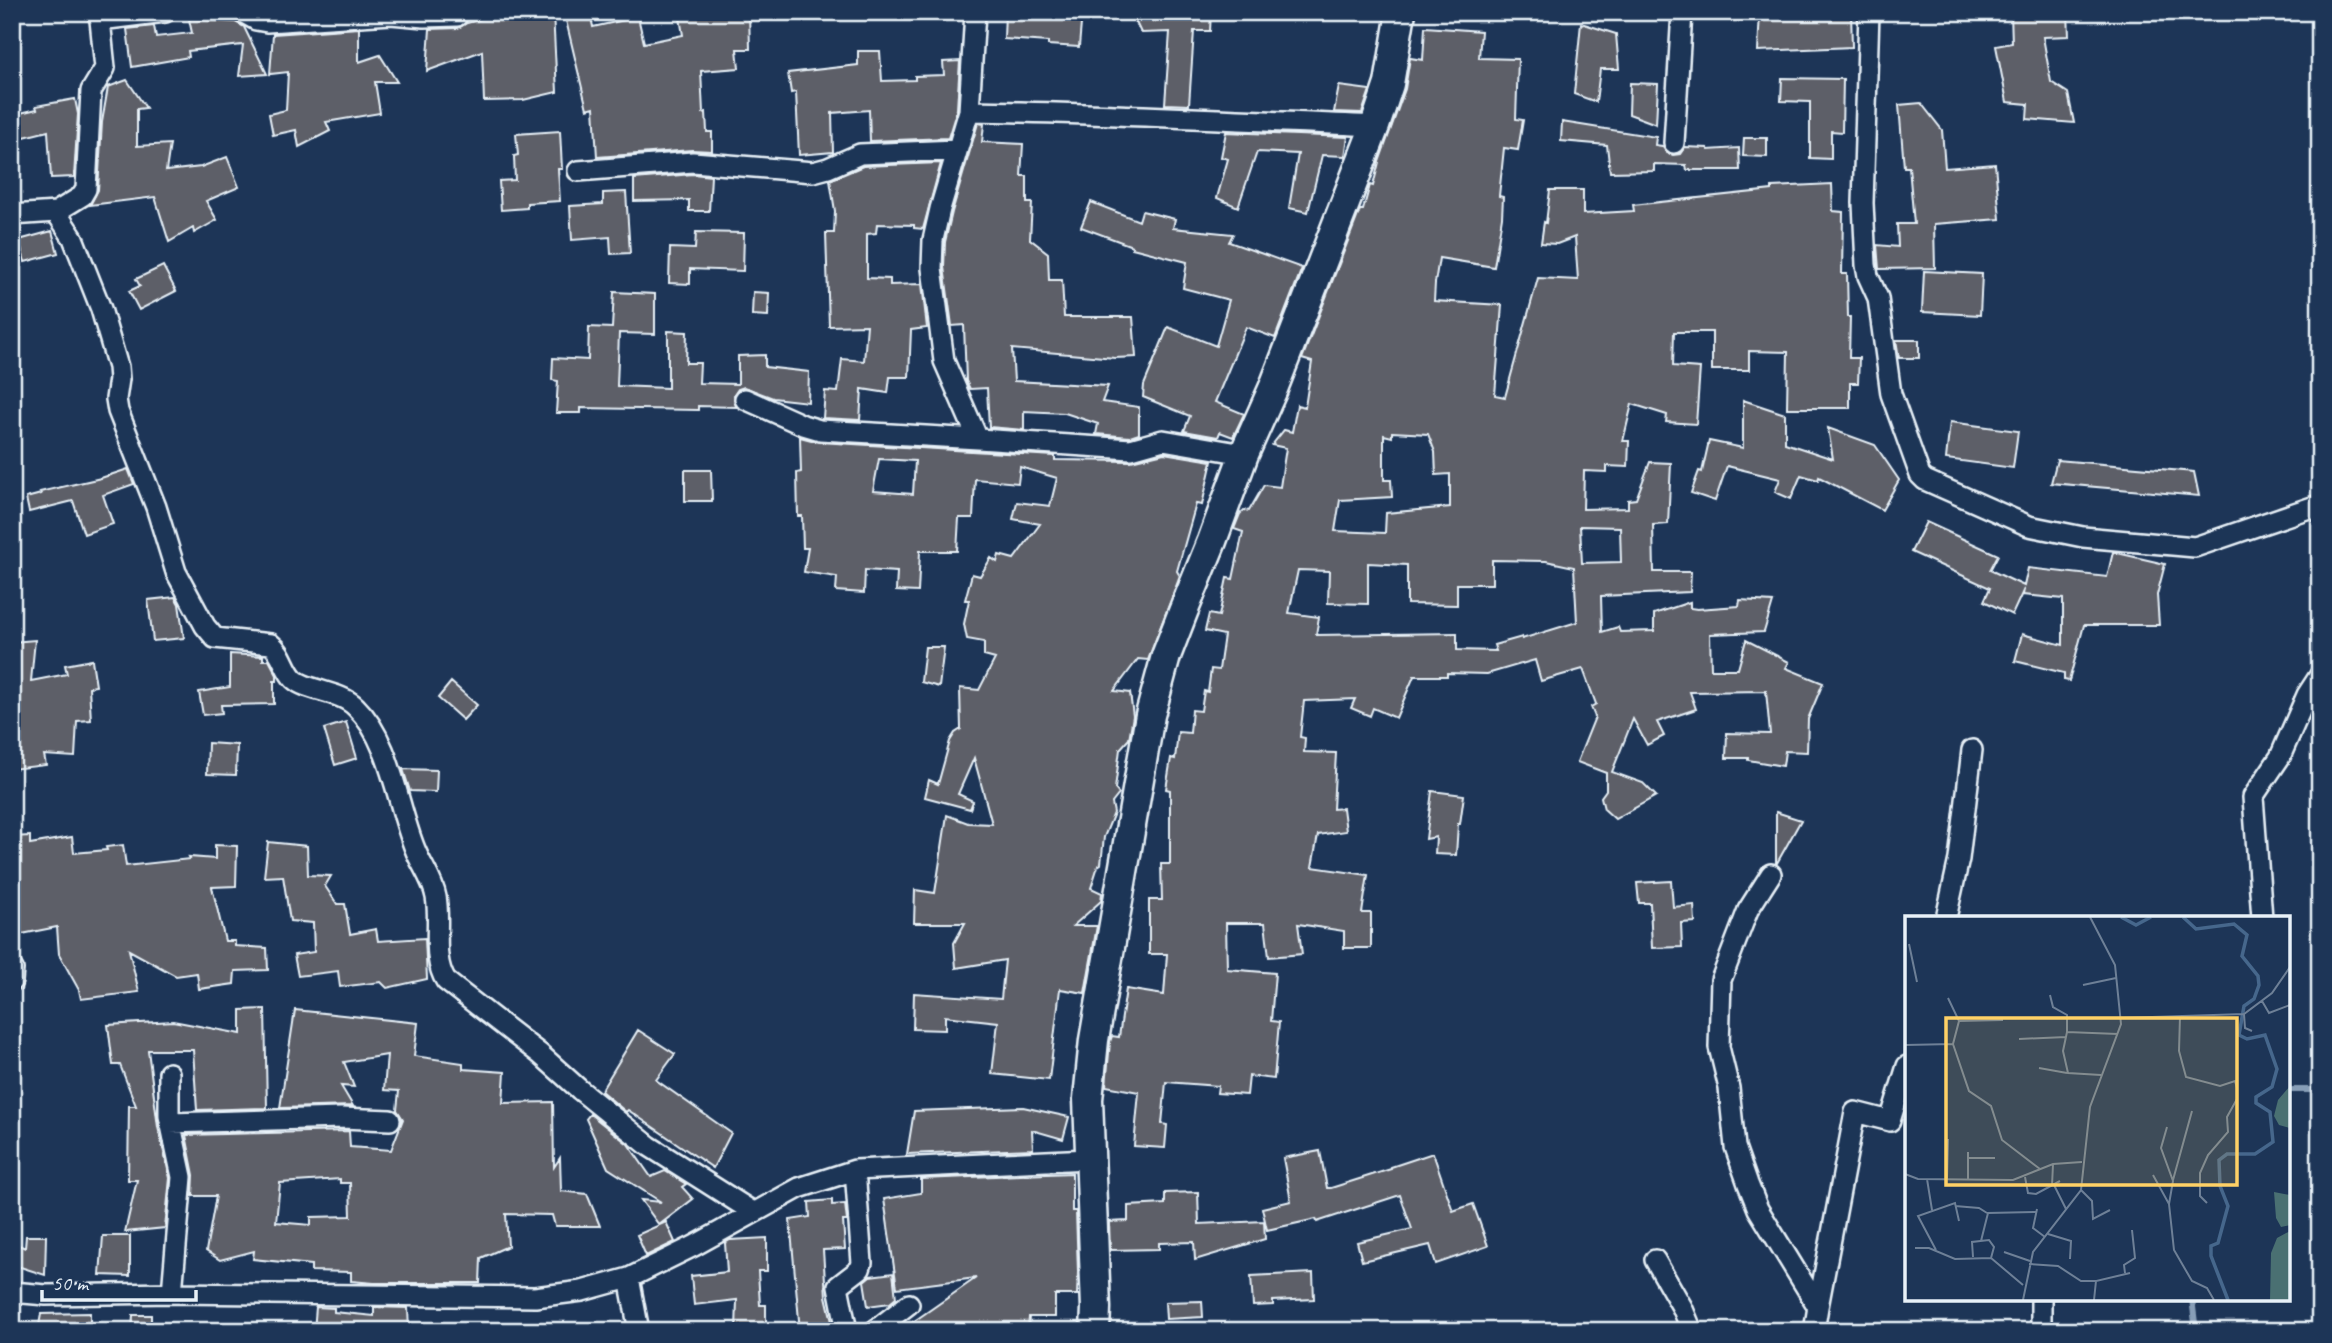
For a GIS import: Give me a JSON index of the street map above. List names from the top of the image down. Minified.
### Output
{"scale_bar":"50 m"}
